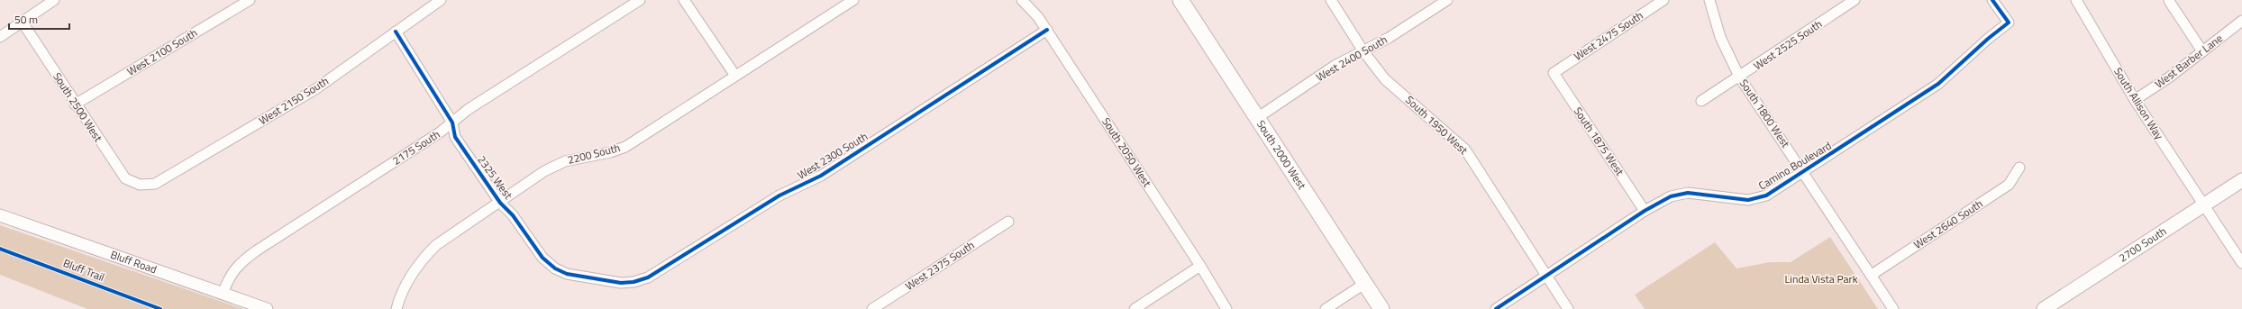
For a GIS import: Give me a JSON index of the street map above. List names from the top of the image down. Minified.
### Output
{"streets":{"main road":["South 2000 West","2700 South"],"street":["West 2475 South","West 2525 South","West 2100 South","West 2400 South","West Barber Lane","West 2150 South","South Allison Way","South 2500 West","South 1800 West","South 1950 West","South 1875 West","2175 South","South 2050 West","2200 South","West 2300 South","Camino Boulevard","2325 West","West 2640 South","Bluff Road","West 2375 South"],"cycle path":["Bluff Trail"]},"crossings":[["West 2475 South","South 1875 West"],["West 2525 South","South 1800 West"],["West 2100 South","South 2500 West"],["West 2400 South","South 1950 West"],["West 2400 South","South 2000 West"],["West Barber Lane","South Allison Way"],["West 2150 South","South 2500 West"],["West 2150 South","2325 West"],["South Allison Way","2700 South"],["South 1800 West","Camino Boulevard"],["South 1800 West","West 2640 South"],["South 1950 West","Camino Boulevard"],["South 1875 West","Camino Boulevard"],["2175 South","2325 West"],["2175 South","Bluff Road"],["South 2050 West","West 2300 South"],["2200 South","2325 West"],["West 2300 South","2325 West"]],"parks":["Linda Vista Park"],"scale_bar":"50 m"}
